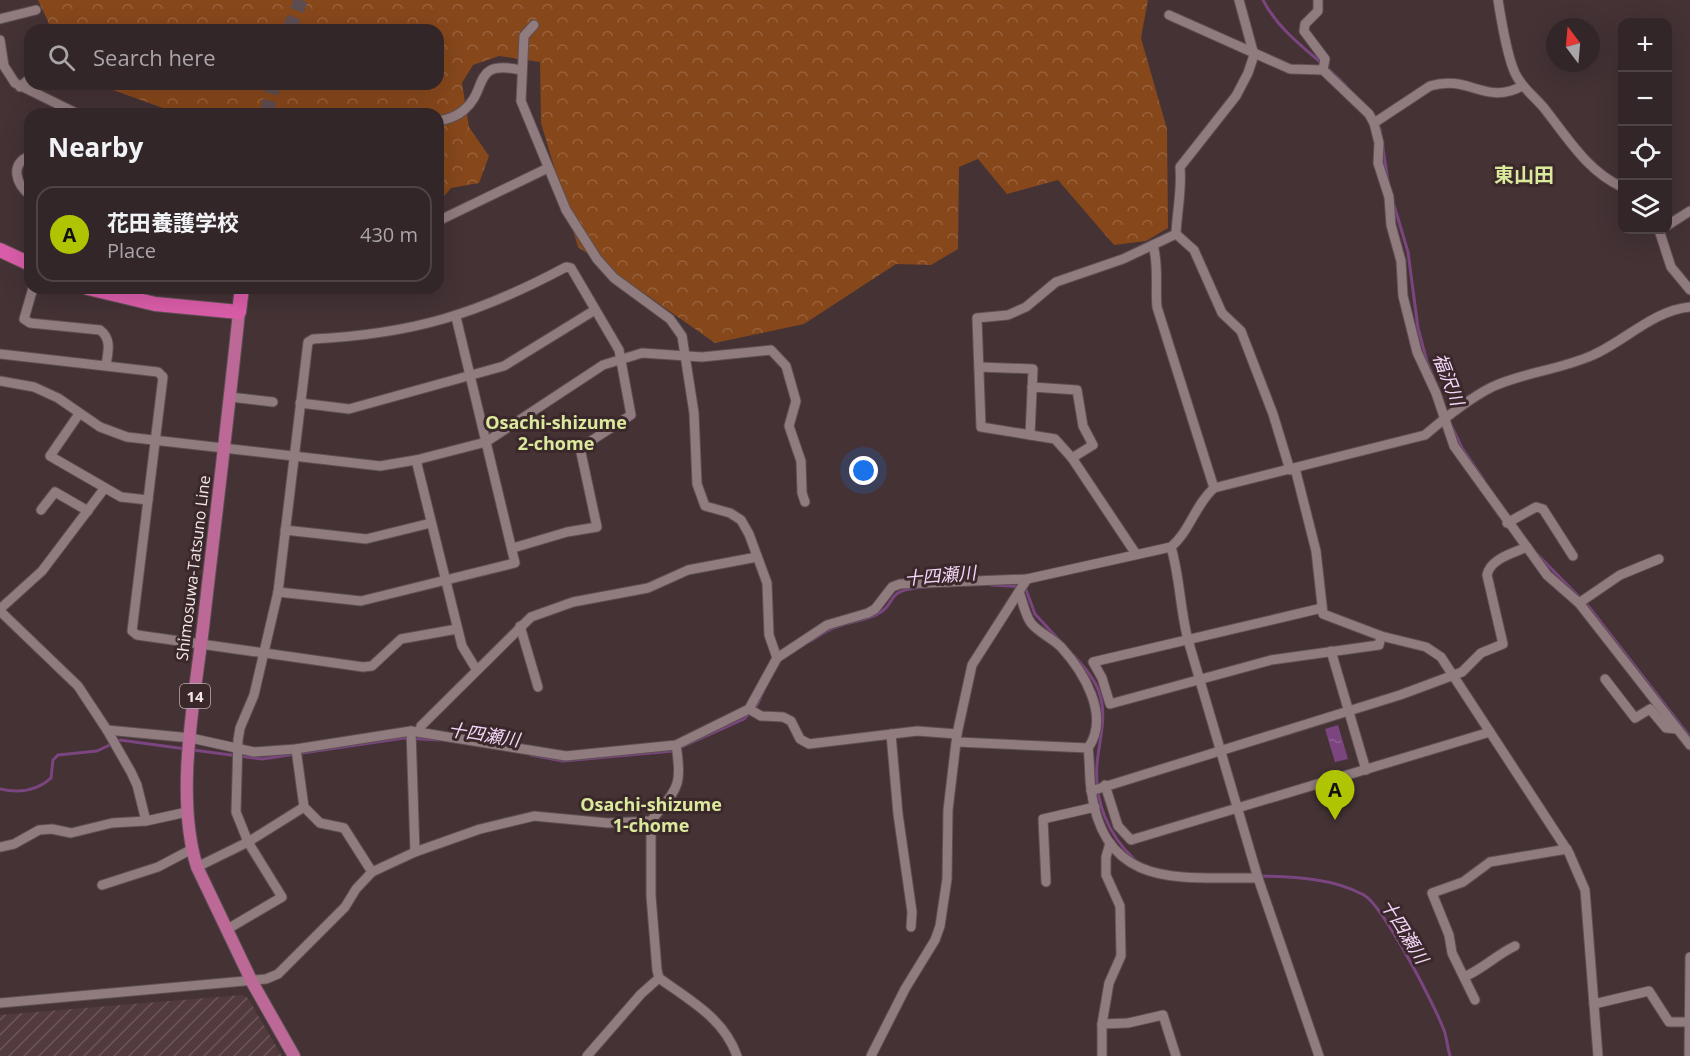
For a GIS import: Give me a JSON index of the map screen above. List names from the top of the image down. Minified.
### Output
{"streets":{"main road":["Shimosuwa-Tatsuno Line","14"]},"districts":["東山田","Osachi-shizume 2-chome","Osachi-shizume 1-chome"],"water":["福沢川","十四瀬川"],"north":"top","page":{"map_buttons":["+","−"],"search":"Search here","heading":"Nearby","list":[{"mark":"A","name":"花田養護学校","note":"Place","value":"430 m"}],"pins":"A"}}
